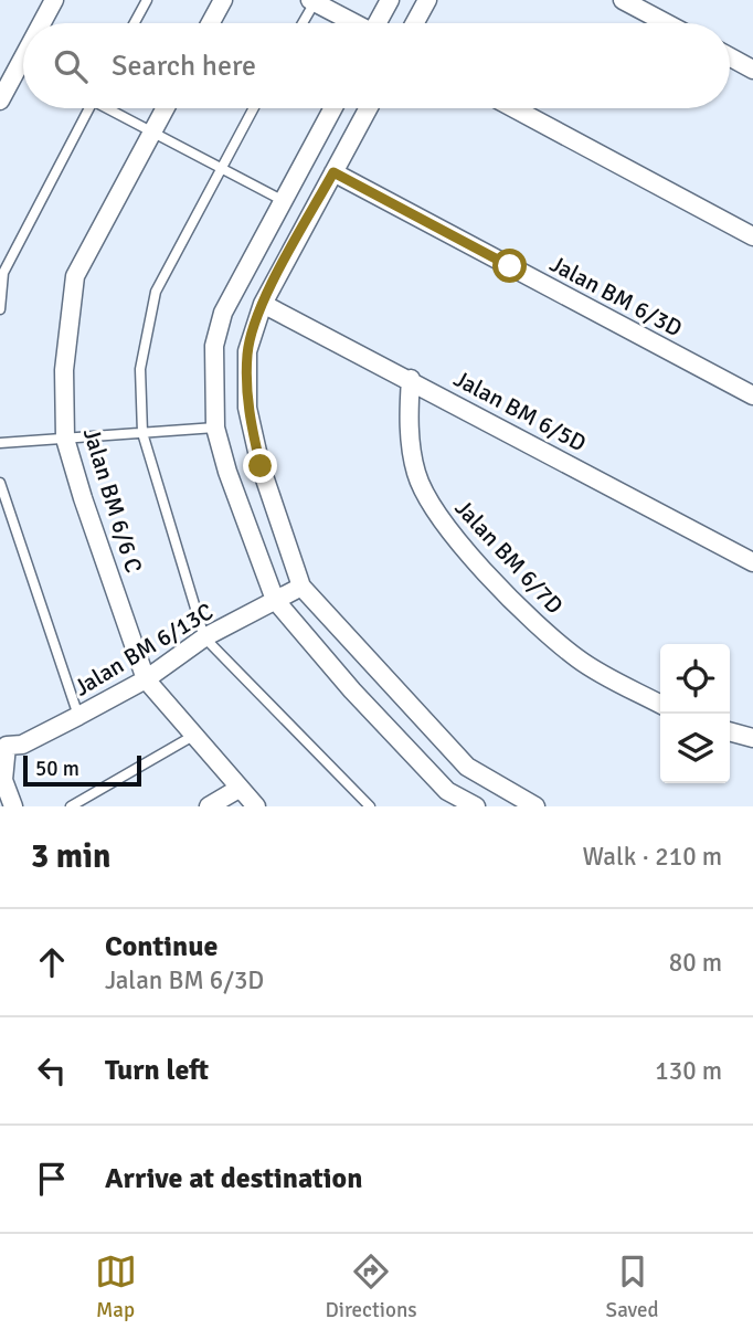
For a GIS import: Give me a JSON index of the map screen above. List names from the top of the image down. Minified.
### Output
{"streets":{"street":["Jalan BM 6/3D","Jalan BM 6/5D","Jalan BM 6/6 C","Jalan BM 6/7D","Jalan BM 6/13C"]},"crossings":[["Jalan BM 6/5D","Jalan BM 6/7D"],["Jalan BM 6/6 C","Jalan BM 6/13C"]],"scale_bar":"50 m","page":{"search":"Search here","scale":"50 m","heading":["3 min","Walk · 210 m"],"list":[["Continue","Jalan BM 6/3D","80 m"],["Turn left","130 m"],"Arrive at destination"],"nav":["Map","Directions","Saved"]}}
